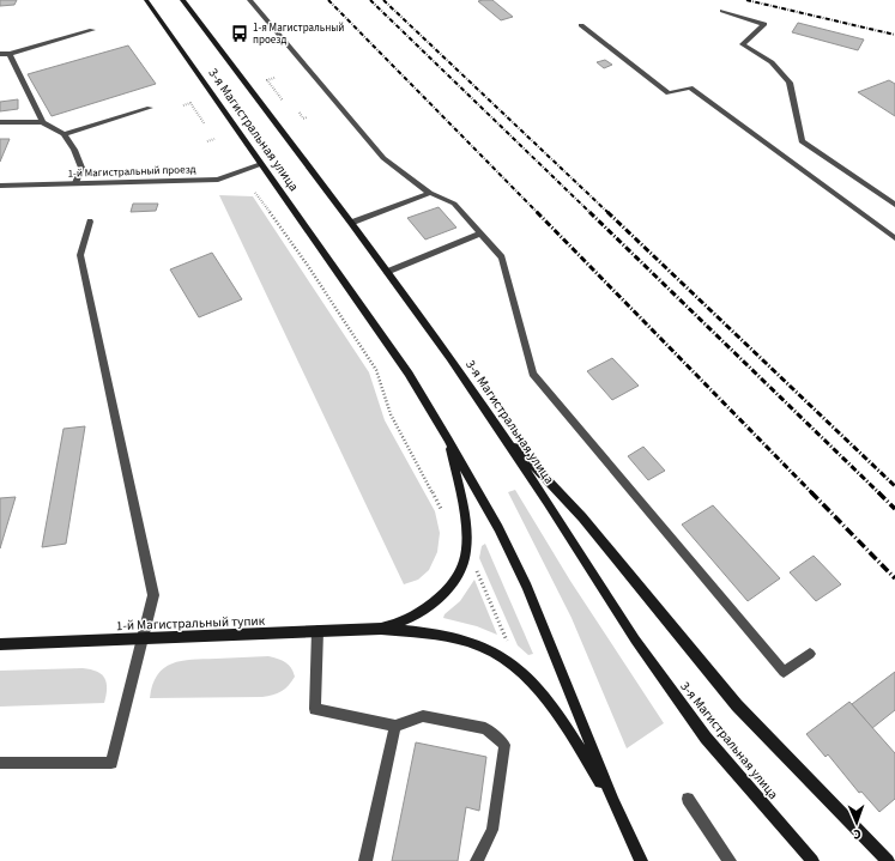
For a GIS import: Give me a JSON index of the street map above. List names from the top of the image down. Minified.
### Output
{"streets":{"main road":["3-я Магистральная улица","1-й Магистральный тупик"],"street":["1-й Магистральный проезд"]},"crossings":[["3-я Магистральная улица","1-й Магистральный проезд"],["3-я Магистральная улица","1-й Магистральный тупик"]],"places":{"bus stop":["1-я Магистральный проезд"]},"north":"bottom"}
